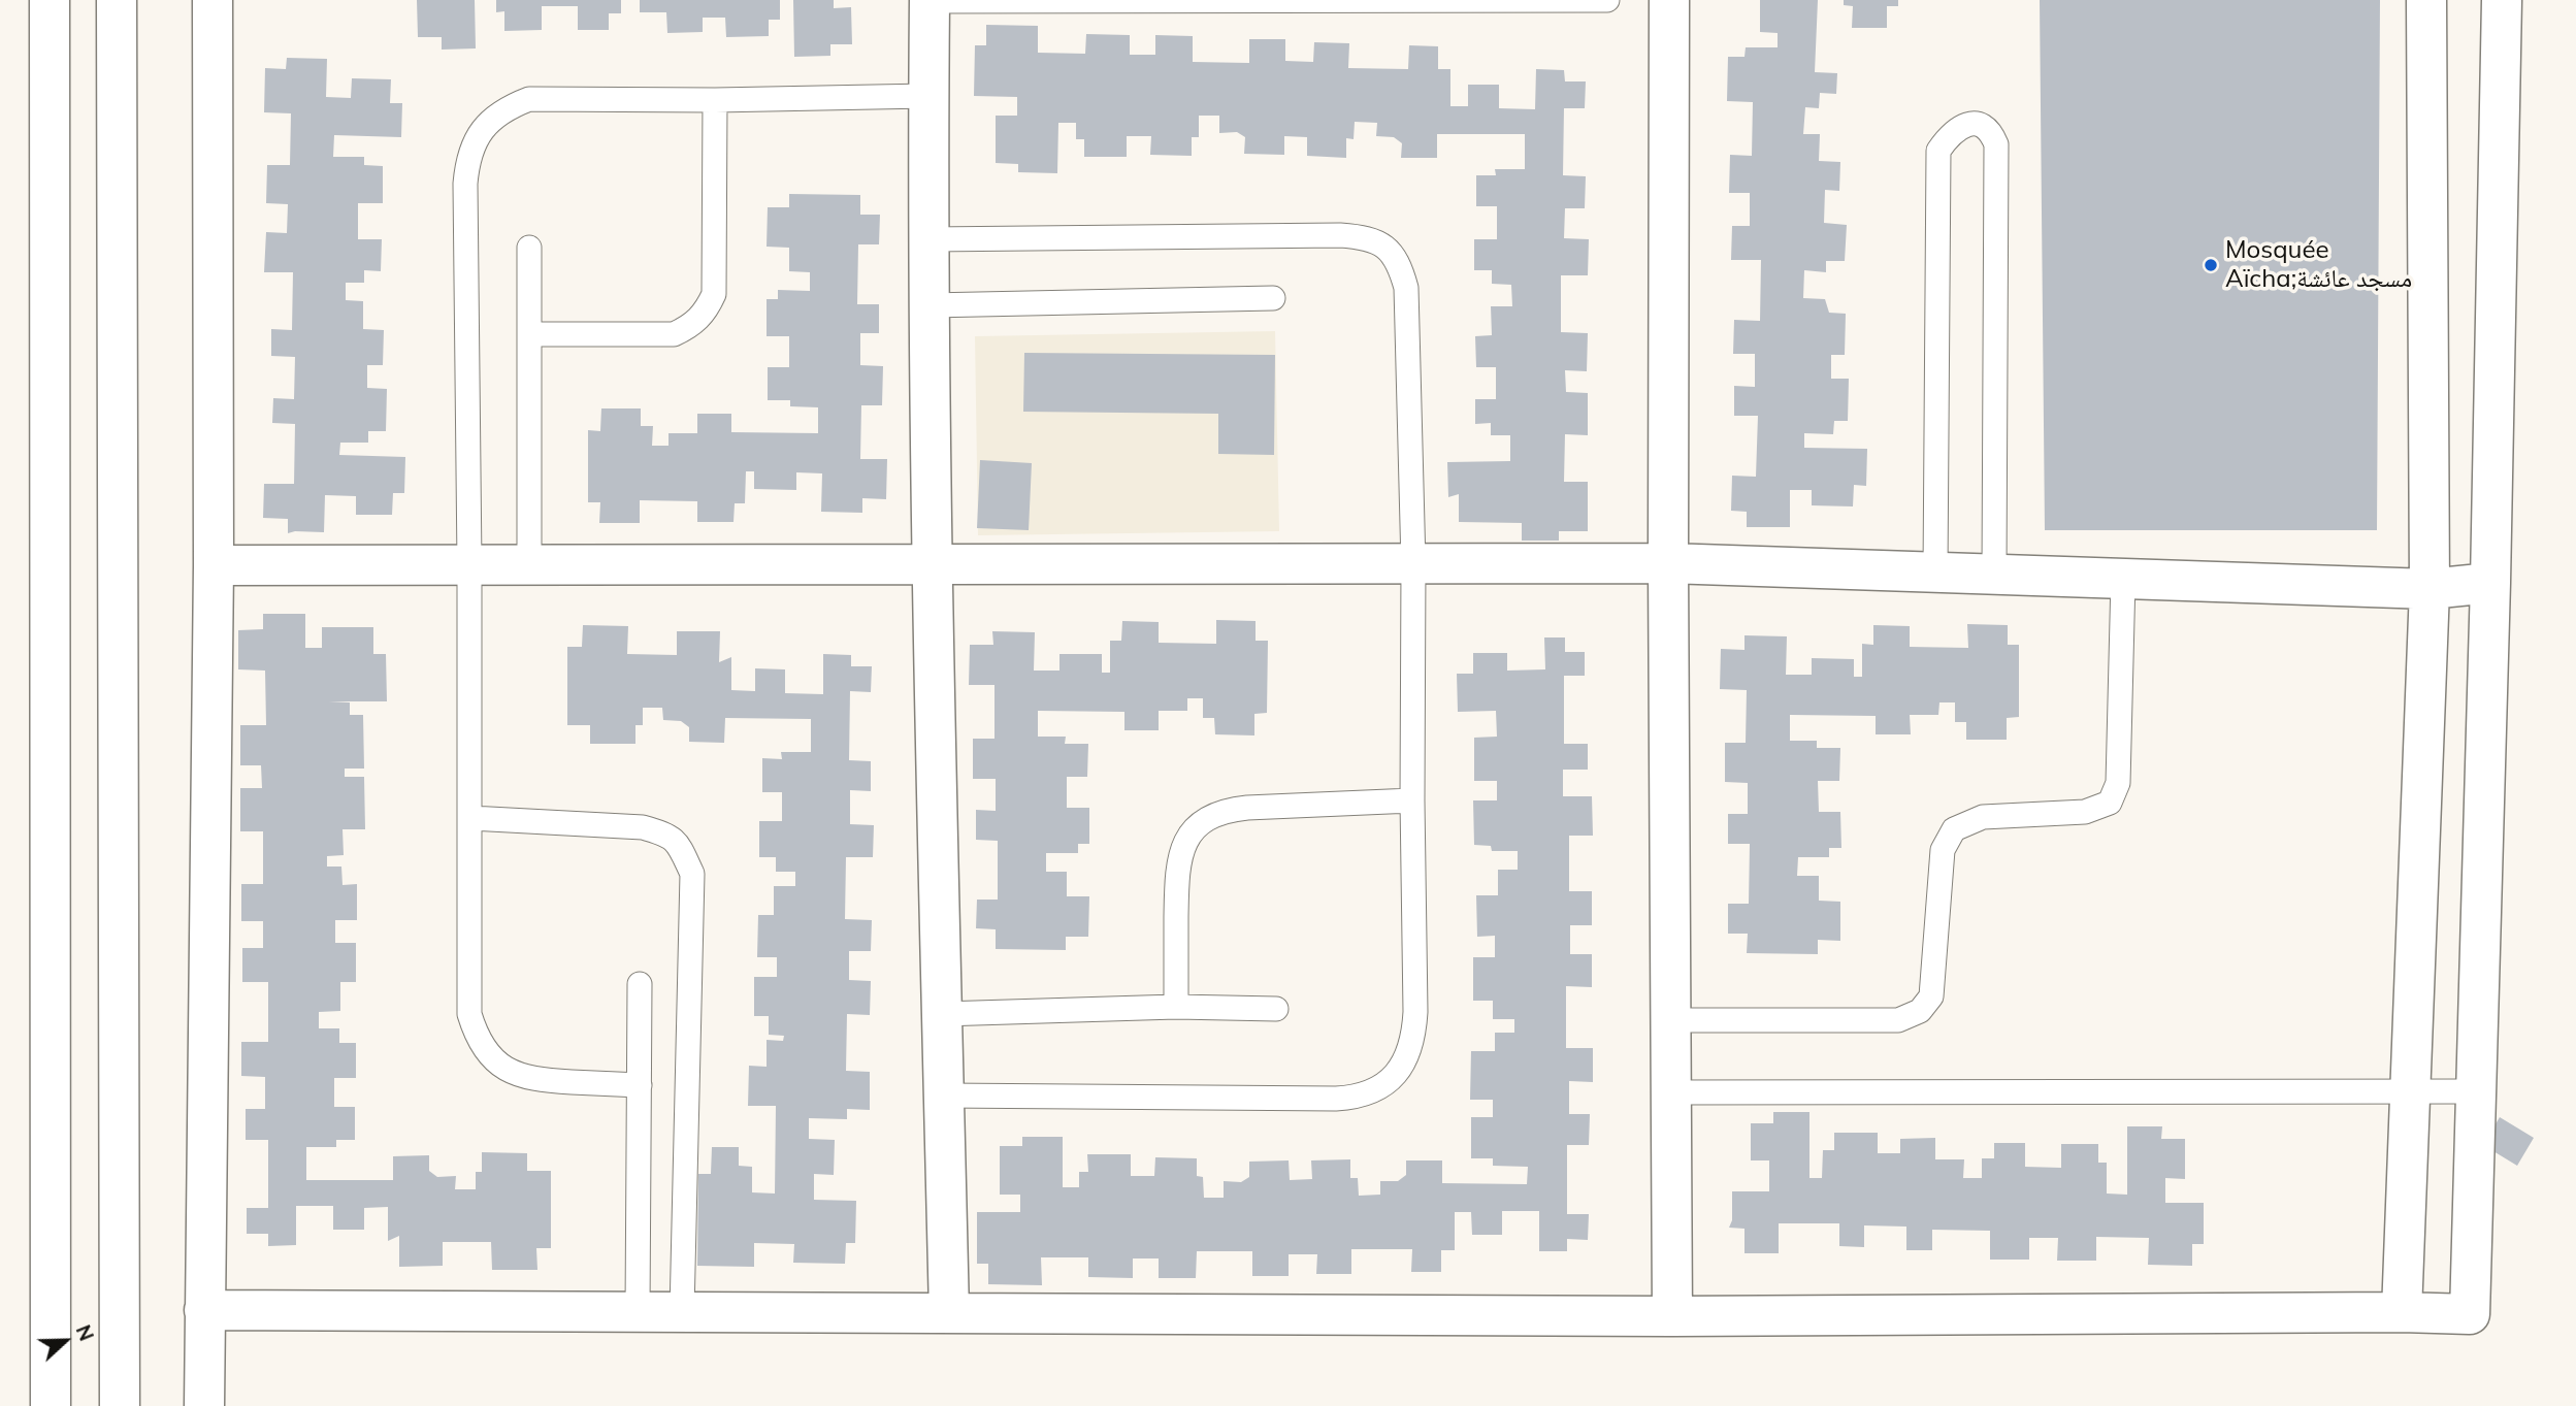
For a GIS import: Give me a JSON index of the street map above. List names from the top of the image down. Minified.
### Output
{"places":["Mosquée Aïcha;مسجد عائشة"],"north":"right"}
